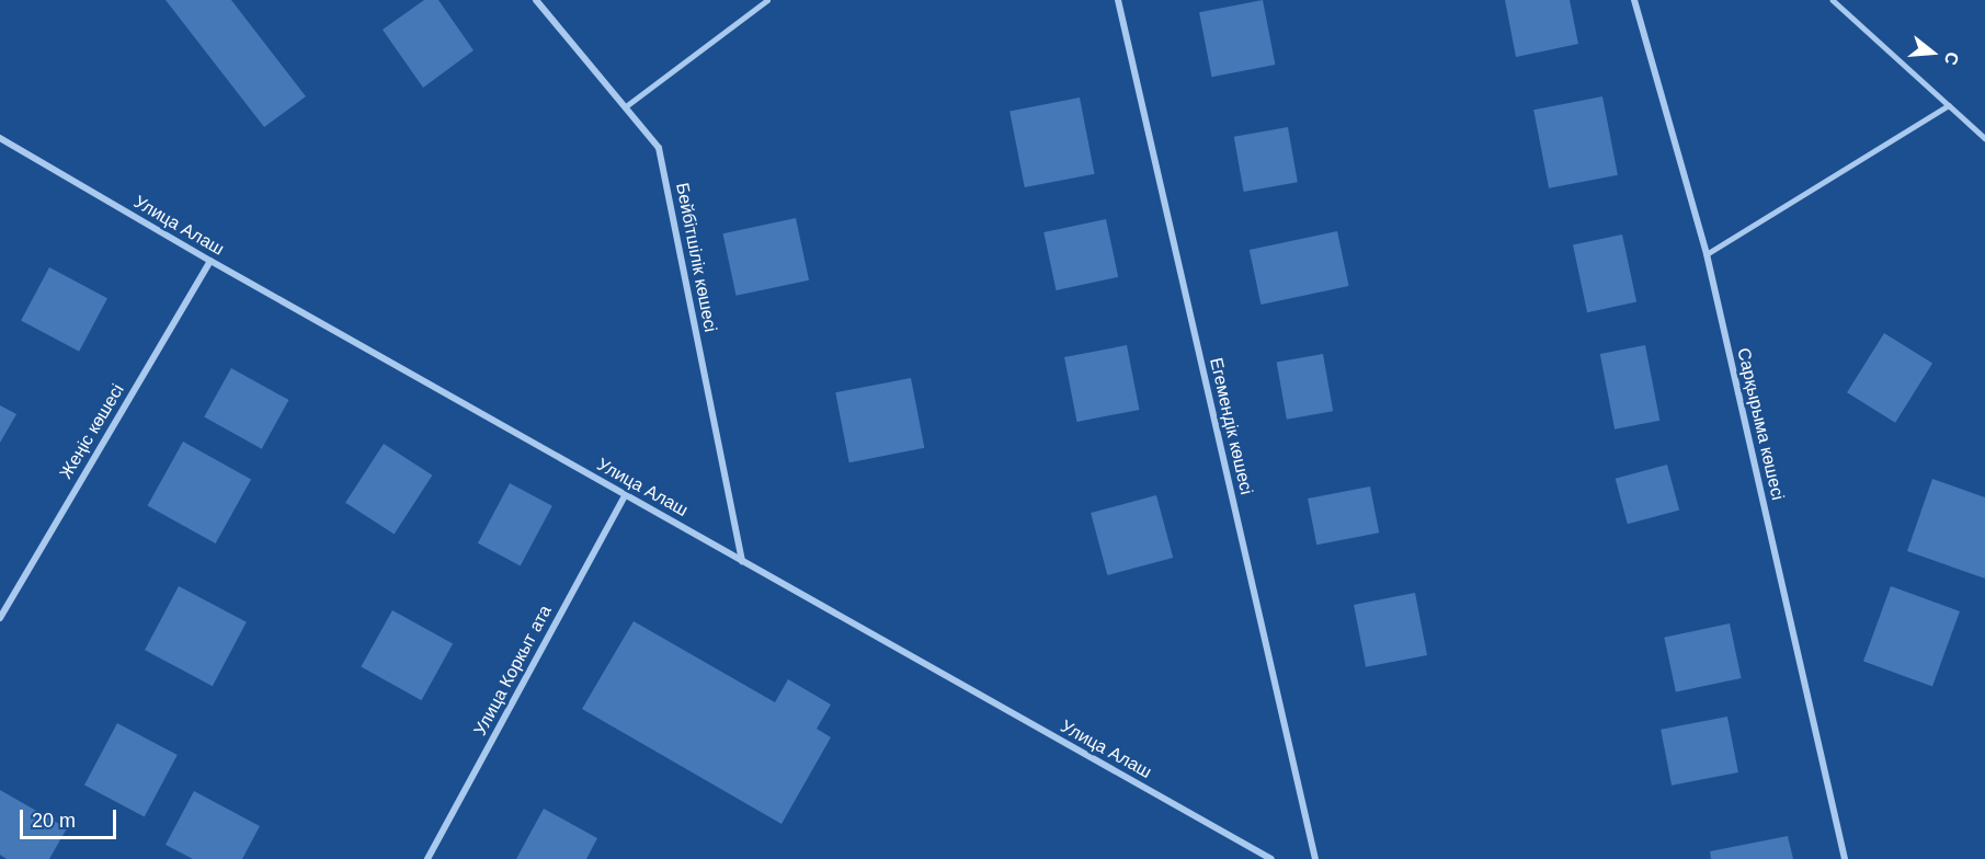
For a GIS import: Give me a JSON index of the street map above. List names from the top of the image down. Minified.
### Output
{"streets":{"street":["Улица Алаш","Бейбітшілік көшесі","Сарқырыма көшесі","Егемендік көшесі","Жеңіс көшесі","Улица Коркыт ата"]},"crossings":[["Улица Алаш","Бейбітшілік көшесі"],["Улица Алаш","Жеңіс көшесі"],["Улица Алаш","Улица Коркыт ата"]],"scale_bar":"20 m","north":"right"}
